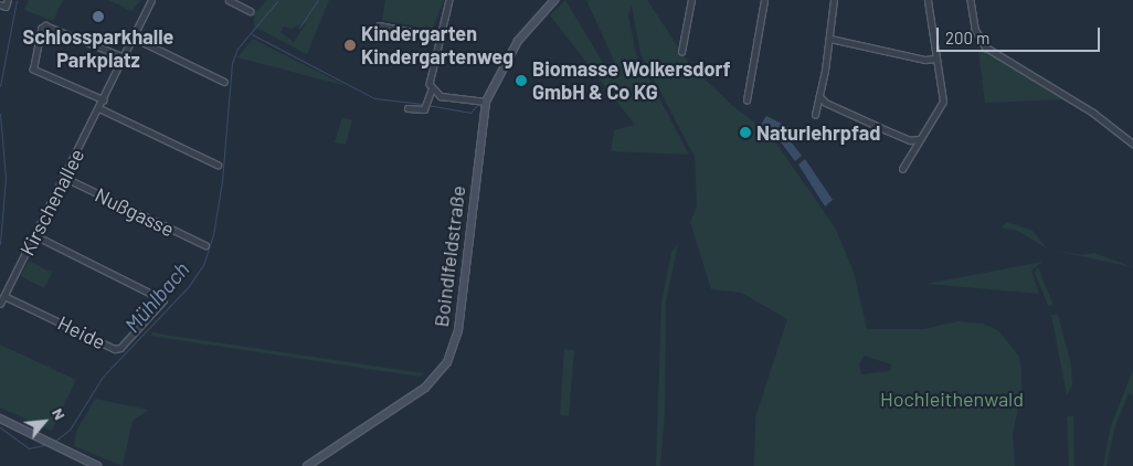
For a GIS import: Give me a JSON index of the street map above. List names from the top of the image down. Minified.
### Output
{"streets":{"street":["Kirschenallee","Nußgasse","Boindlfeldstraße","Heide"]},"crossings":[["Kirschenallee","Nußgasse"],["Kirschenallee","Heide"]],"water":["Mühlbach"],"parks":["Hochleithenwald"],"places":["Schlossparkhalle Parkplatz","Kindergarten Kindergartenweg","Biomasse Wolkersdorf GmbH & Co KG","Naturlehrpfad"],"scale_bar":"200 m","north":"top right"}
